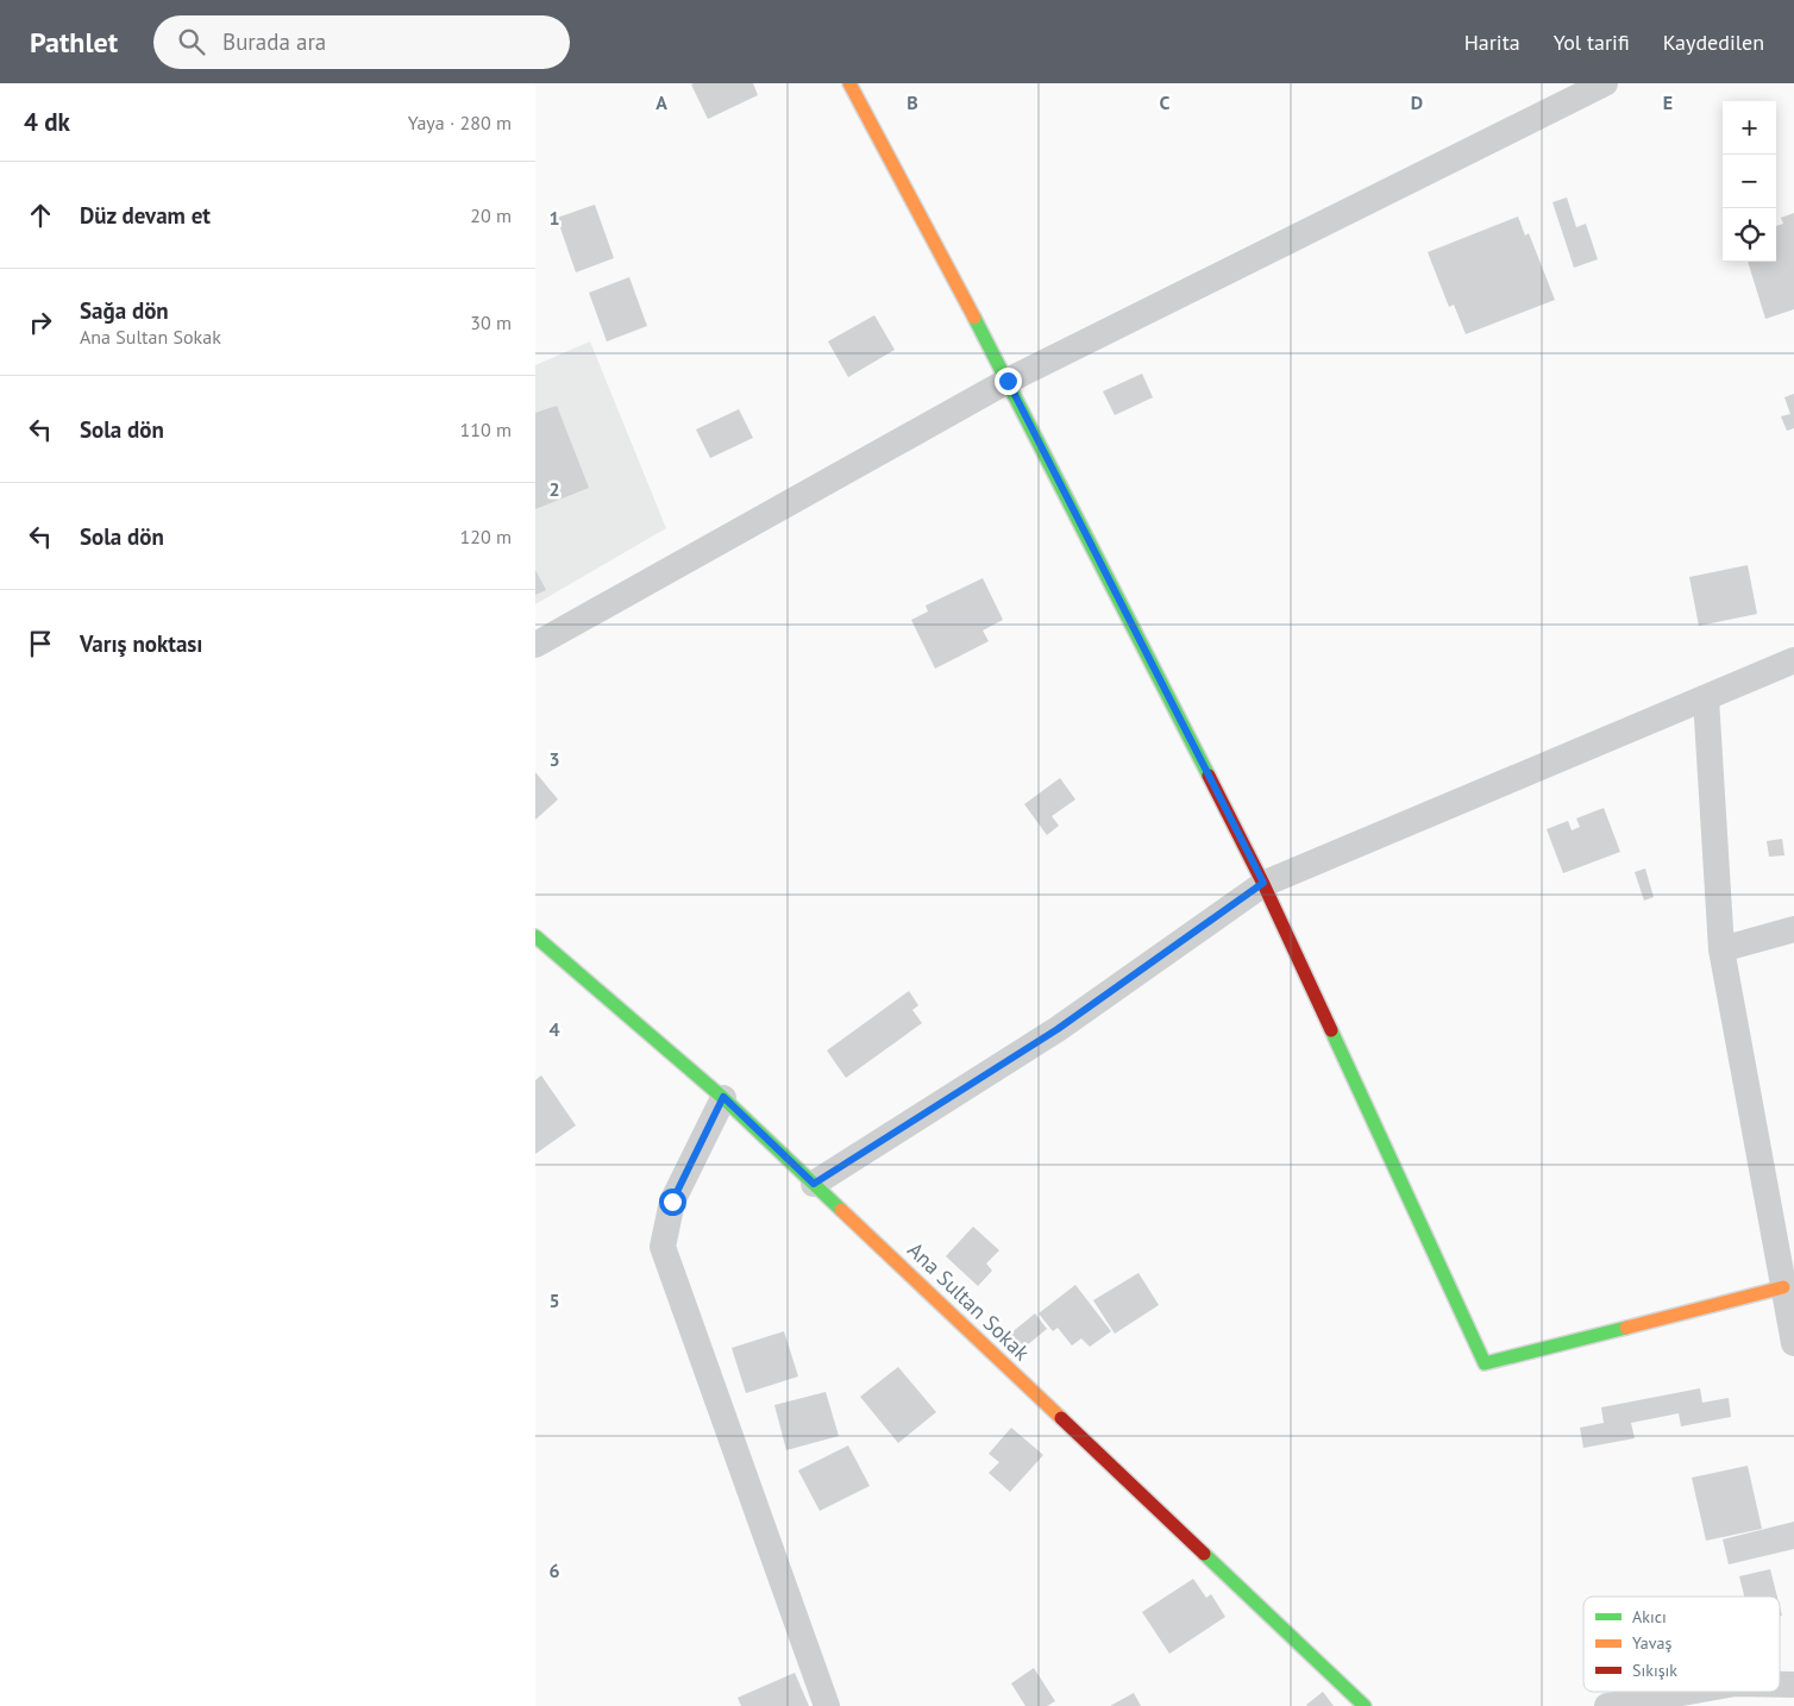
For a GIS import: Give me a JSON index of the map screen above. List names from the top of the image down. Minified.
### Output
{"streets":{"street":["Ana Sultan Sokak"]},"legend":["Akıcı","Yavaş","Sıkışık"],"page":{"header":"Pathlet","search":"Burada ara","nav":["Harita","Yol tarifi","Kaydedilen"],"heading":["4 dk","Yaya · 280 m"],"map_buttons":["+","−"],"list":[["Düz devam et","20 m"],["Sağa dön","Ana Sultan Sokak","30 m"],["Sola dön","110 m"],["Sola dön","120 m"],"Varış noktası"]},"grid":{"columns":["A","B","C","D","E"],"rows":["1","2","3","4","5","6"]}}
